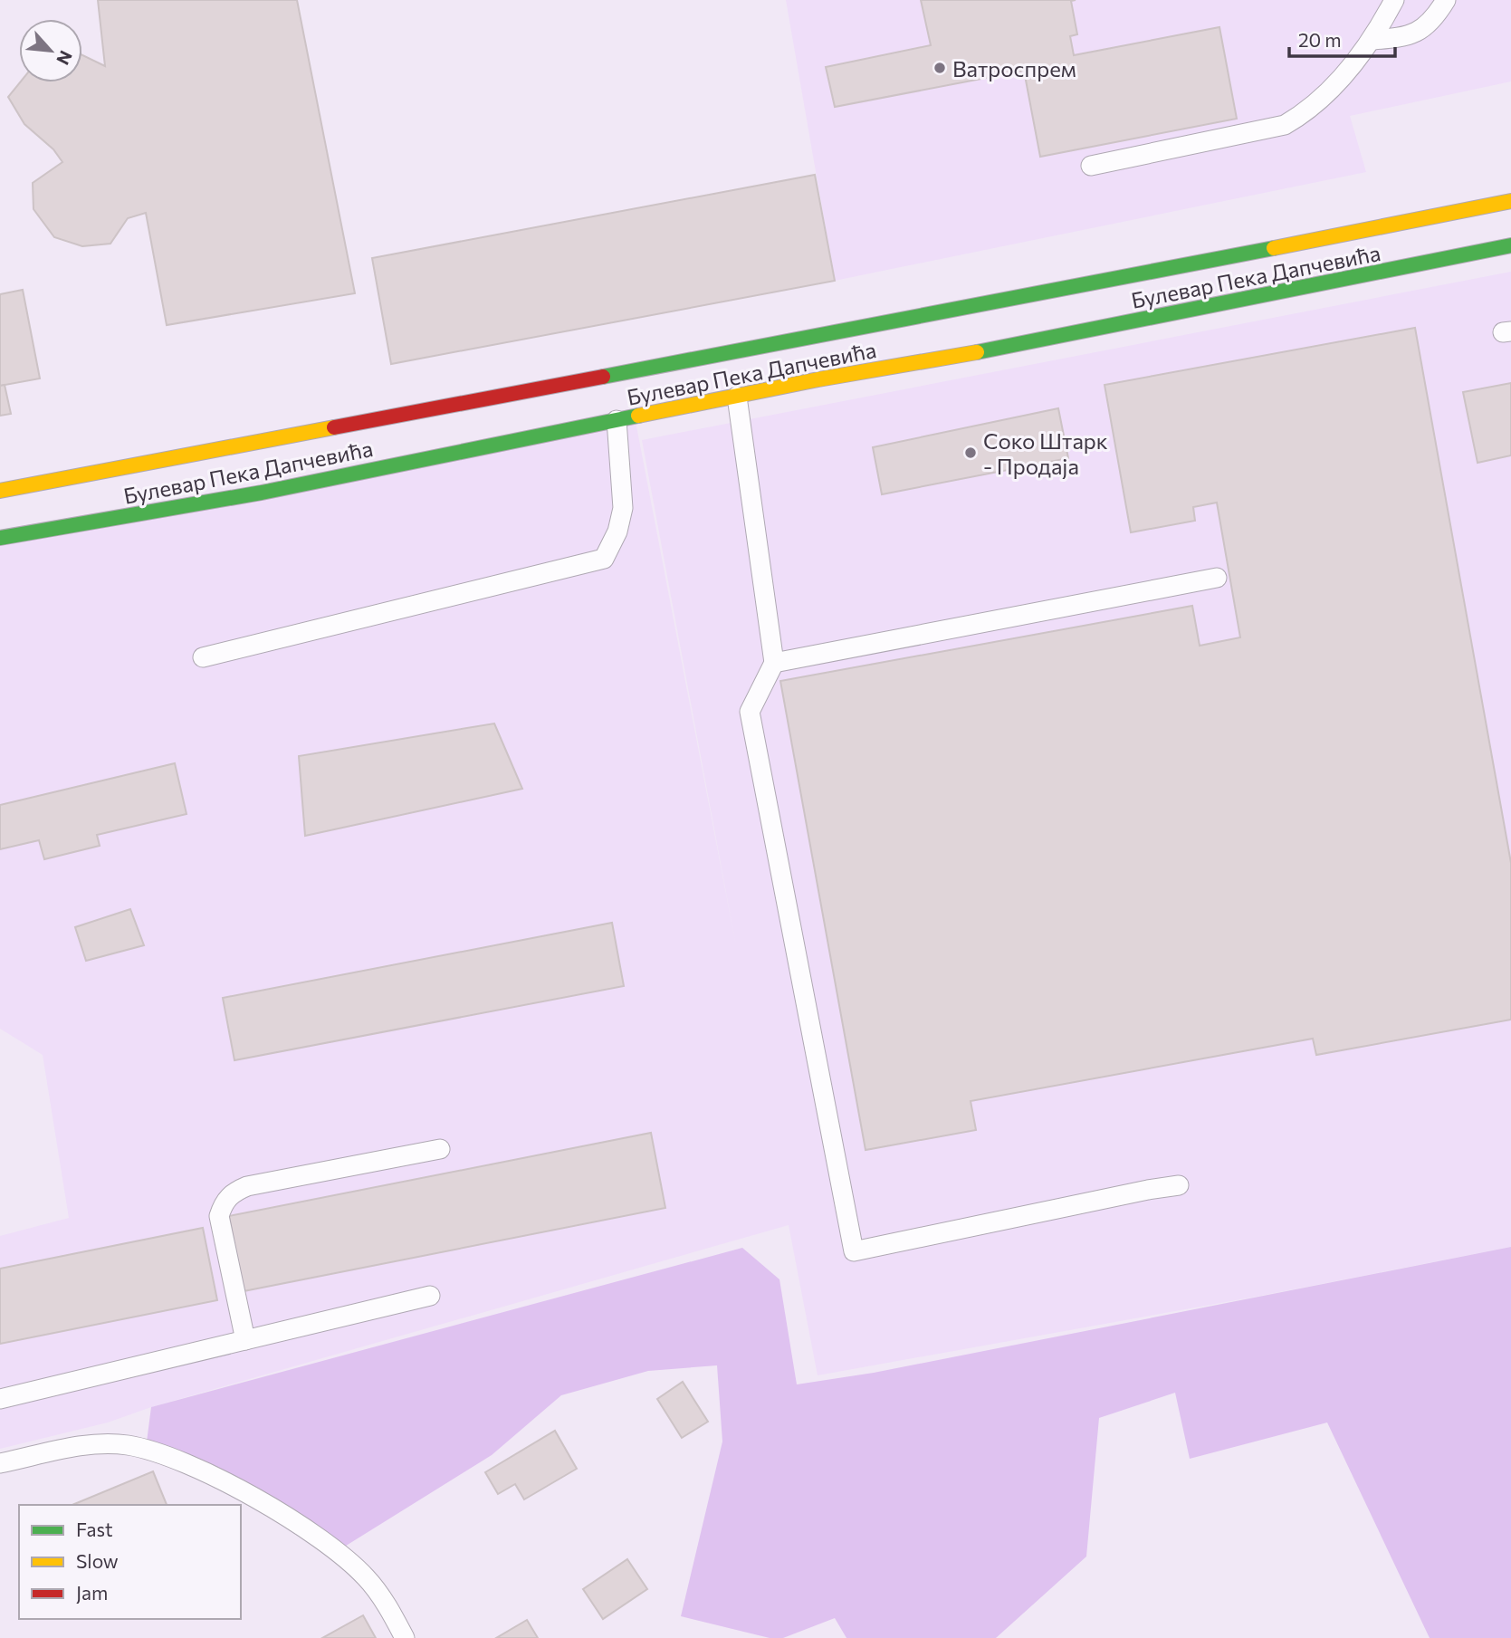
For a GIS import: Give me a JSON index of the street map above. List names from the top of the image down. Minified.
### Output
{"streets":{"street":["Булевар Пека Дапчевића"]},"places":["Ватроспрем","Соко Штарк - Продаја"],"legend":["Fast","Slow","Jam"],"scale_bar":"20 m","north":"bottom right"}
